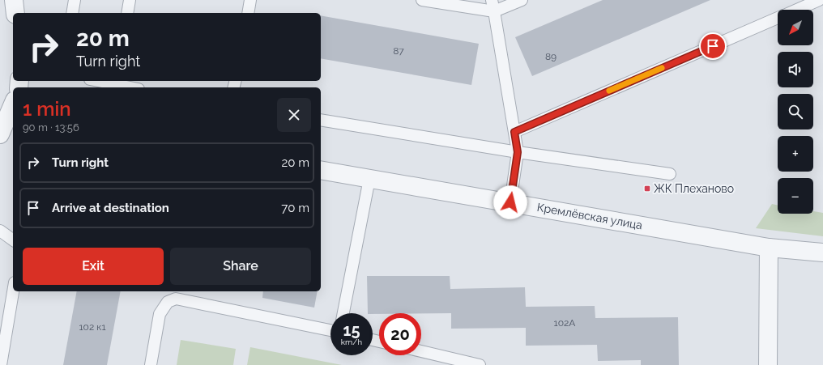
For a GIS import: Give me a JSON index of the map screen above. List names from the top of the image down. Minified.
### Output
{"streets":{"street":["Кремлёвская улица"]},"places":{"transit":["ЖК Плеханово"]},"house_numbers":["87","89","102А","102 к1"],"north":"bottom left","page":{"map_buttons":["+","−"],"turn":["20 m","Turn right"],"heading":["1 min","90 m · 13:56"],"list":[{"name":"Turn right","value":"20 m"},{"name":"Arrive at destination","value":"70 m"}],"buttons":["Exit","Share"],"speed":"15 km/h","limit":"20"}}
